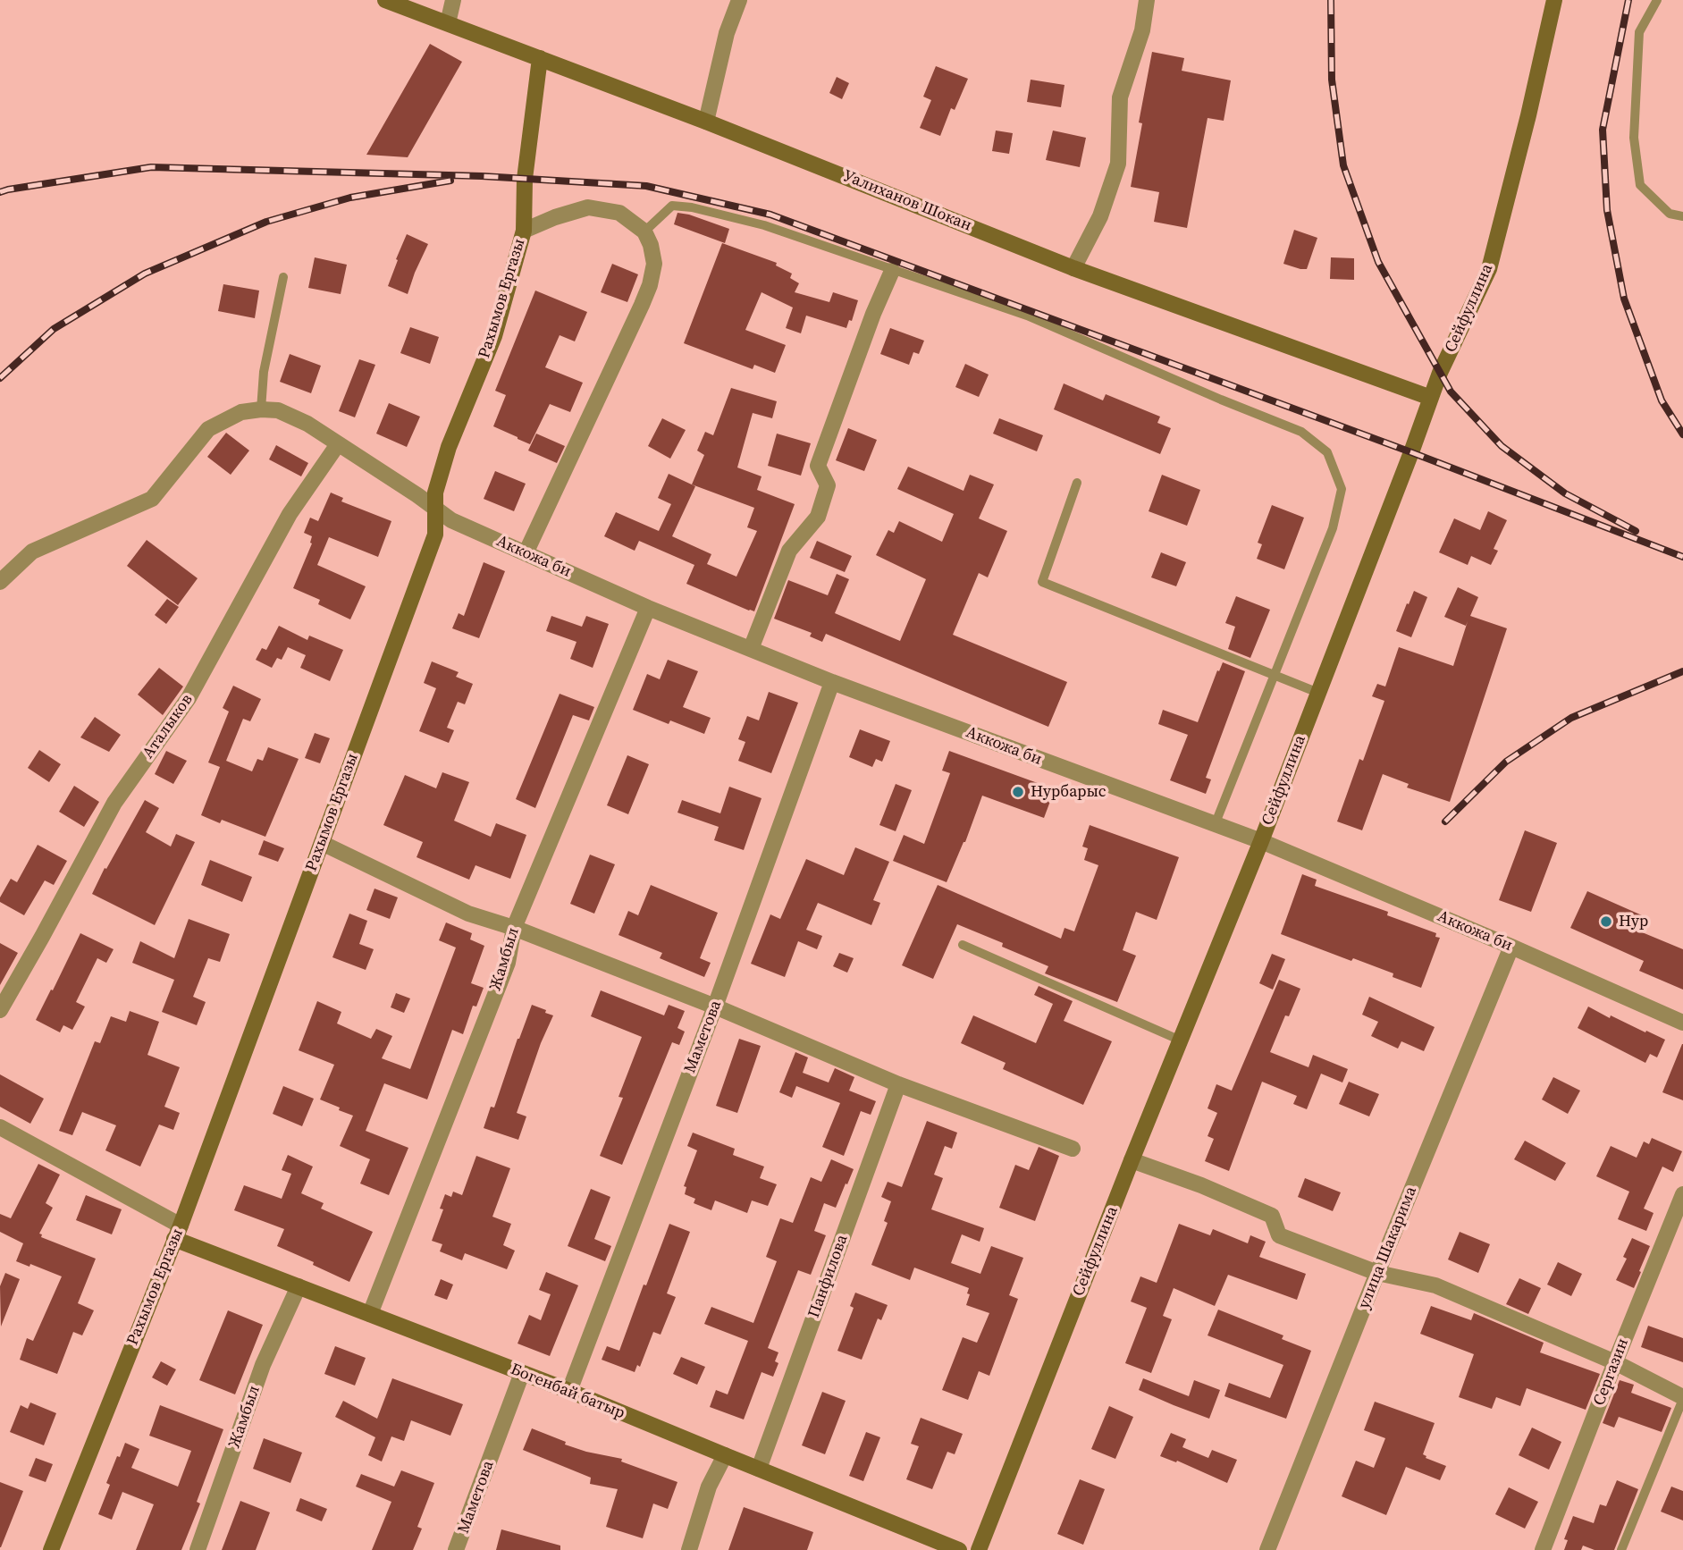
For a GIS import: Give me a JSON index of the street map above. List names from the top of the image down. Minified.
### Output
{"streets":{"street":["Уалиханов Шокан","Рахымов Ергазы","Сейфуллина","Аккожа би","Аталыков","Жамбыл","Маметова","улица Шакарима","Панфилова","Сергазин","Богенбай батыр"]},"crossings":[["Уалиханов Шокан","Рахымов Ергазы"],["Уалиханов Шокан","Сейфуллина"],["Рахымов Ергазы","Аккожа би"],["Рахымов Ергазы","Богенбай батыр"],["Сейфуллина","Аккожа би"],["Аккожа би","Аталыков"],["Аккожа би","Жамбыл"],["Аккожа би","Маметова"],["Аккожа би","улица Шакарима"],["Жамбыл","Богенбай батыр"],["Маметова","Богенбай батыр"],["Панфилова","Богенбай батыр"]],"places":["Нурбарыс","Нур"]}
